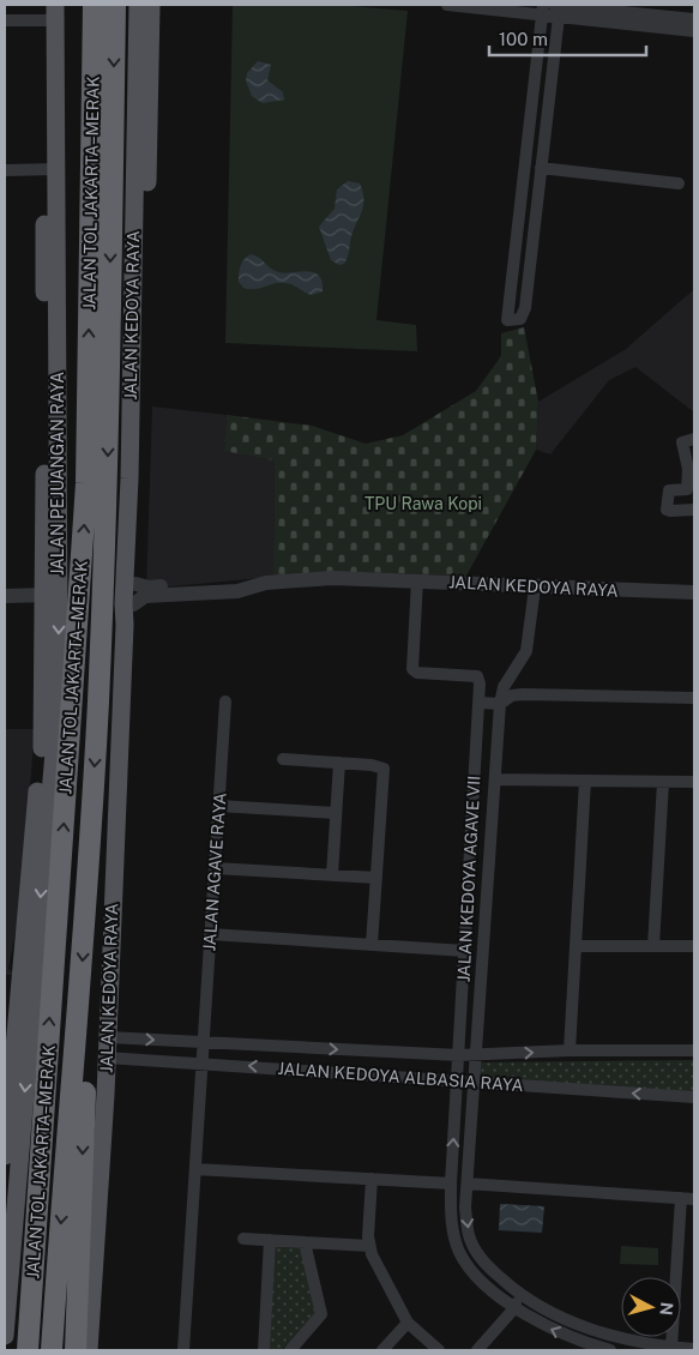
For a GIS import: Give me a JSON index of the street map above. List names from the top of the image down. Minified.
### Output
{"streets":{"highway":["JALAN TOL JAKARTA–MERAK"],"main road":["JALAN KEDOYA RAYA","JALAN PEJUANGAN RAYA"],"street":["JALAN AGAVE RAYA","JALAN KEDOYA AGAVE VII","JALAN KEDOYA ALBASIA RAYA"]},"crossings":[["JALAN KEDOYA RAYA","JALAN KEDOYA AGAVE VII"],["JALAN KEDOYA RAYA","JALAN KEDOYA ALBASIA RAYA"],["JALAN AGAVE RAYA","JALAN KEDOYA ALBASIA RAYA"],["JALAN KEDOYA AGAVE VII","JALAN KEDOYA ALBASIA RAYA"]],"parks":["TPU Rawa Kopi"],"scale_bar":"100 m","north":"right"}
